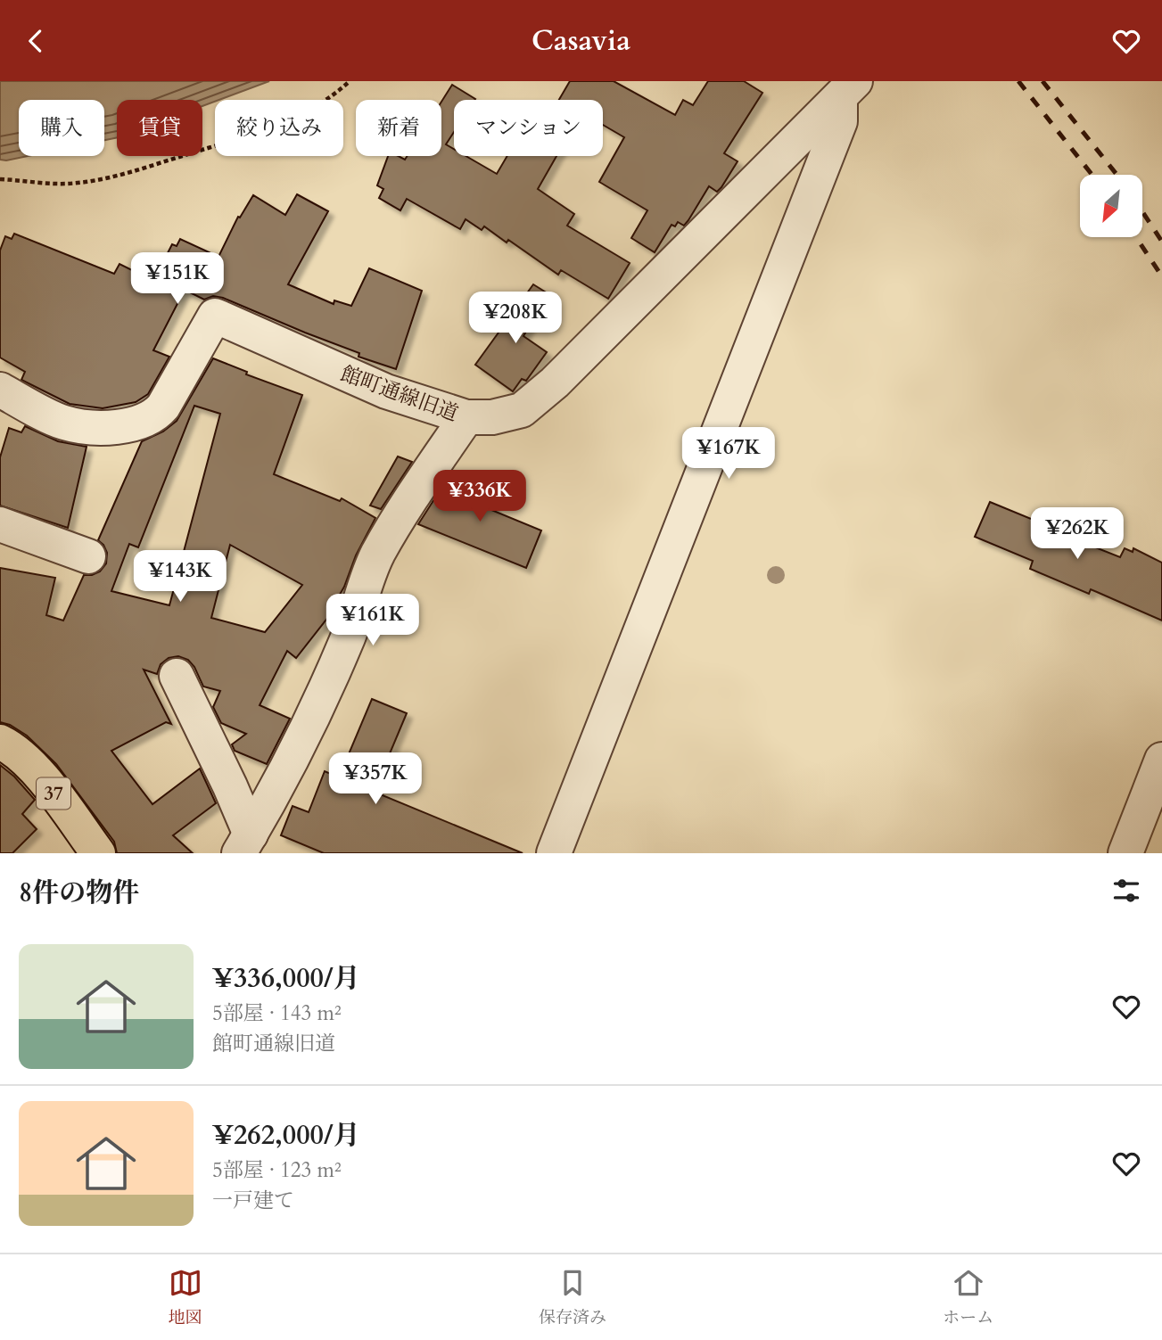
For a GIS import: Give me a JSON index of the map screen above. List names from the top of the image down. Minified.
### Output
{"streets":{"main road":["37"],"street":["館町通線旧道"]},"north":"bottom left","page":{"header":"Casavia","chip":["購入","賃貸","絞り込み","新着","マンション"],"price":["¥151K","¥208K","¥167K","¥336K","¥262K","¥143K","¥161K","¥357K"],"heading":"8件の物件","list":[{"name":"¥336,000/月","note":"5部屋 · 143 m² · 館町通線旧道"},{"name":"¥262,000/月","note":"5部屋 · 123 m² · 一戸建て"}],"tabs":["地図","保存済み","ホーム"]}}
